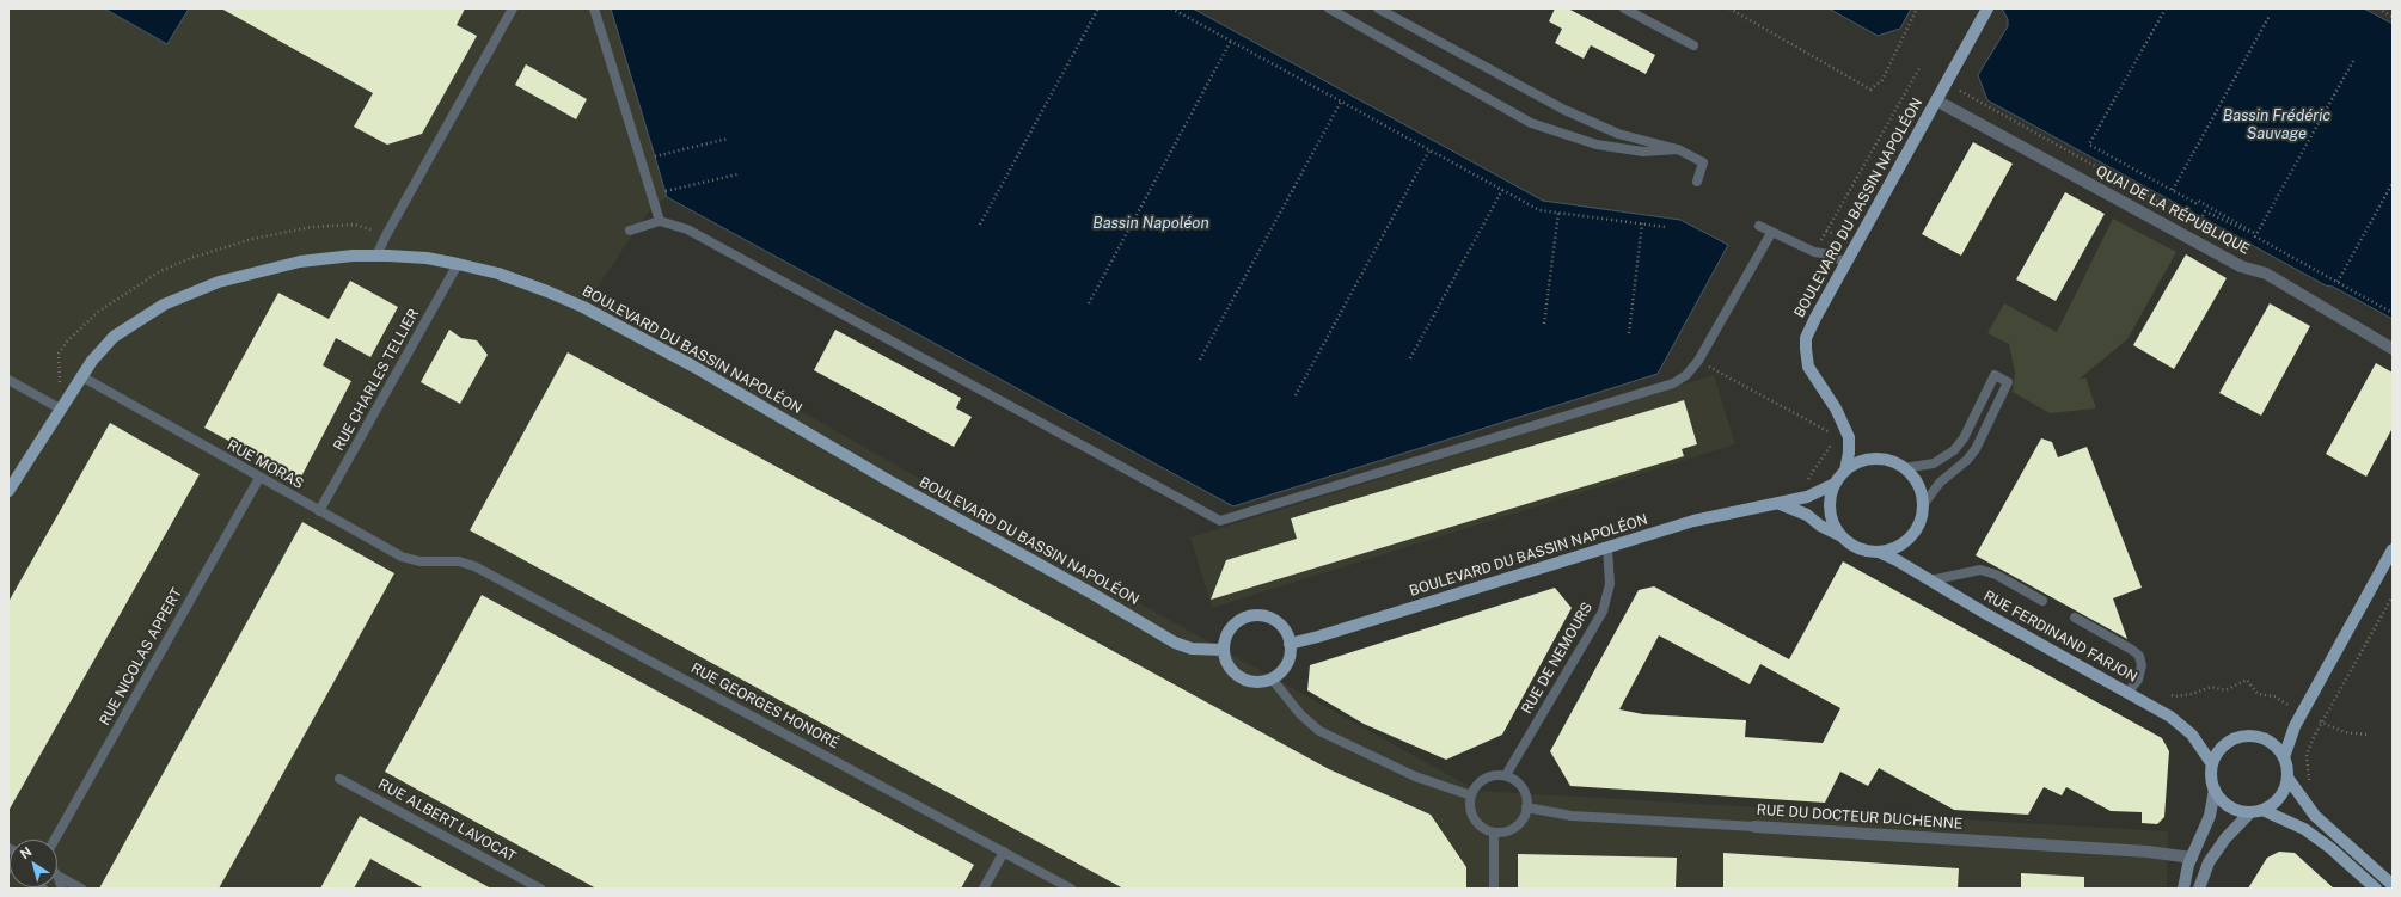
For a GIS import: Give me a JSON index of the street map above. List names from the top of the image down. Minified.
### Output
{"streets":{"main road":["BOULEVARD DU BASSIN NAPOLÉON","RUE FERDINAND FARJON"],"street":["QUAI DE LA RÉPUBLIQUE","RUE DU DOCTEUR DUCHENNE"],"lane":["RUE CHARLES TELLIER","RUE MORAS","RUE NICOLAS APPERT","RUE DE NEMOURS","RUE GEORGES HONORÉ","RUE ALBERT LAVOCAT"]},"crossings":[["BOULEVARD DU BASSIN NAPOLÉON","QUAI DE LA RÉPUBLIQUE"],["BOULEVARD DU BASSIN NAPOLÉON","RUE CHARLES TELLIER"],["BOULEVARD DU BASSIN NAPOLÉON","RUE MORAS"],["BOULEVARD DU BASSIN NAPOLÉON","RUE FERDINAND FARJON"],["BOULEVARD DU BASSIN NAPOLÉON","RUE DE NEMOURS"],["RUE CHARLES TELLIER","RUE MORAS"],["RUE MORAS","RUE NICOLAS APPERT"],["RUE MORAS","RUE GEORGES HONORÉ"],["RUE DE NEMOURS","RUE DU DOCTEUR DUCHENNE"]],"water":["Bassin Frédéric Sauvage","Bassin Napoléon"],"north":"top left"}
